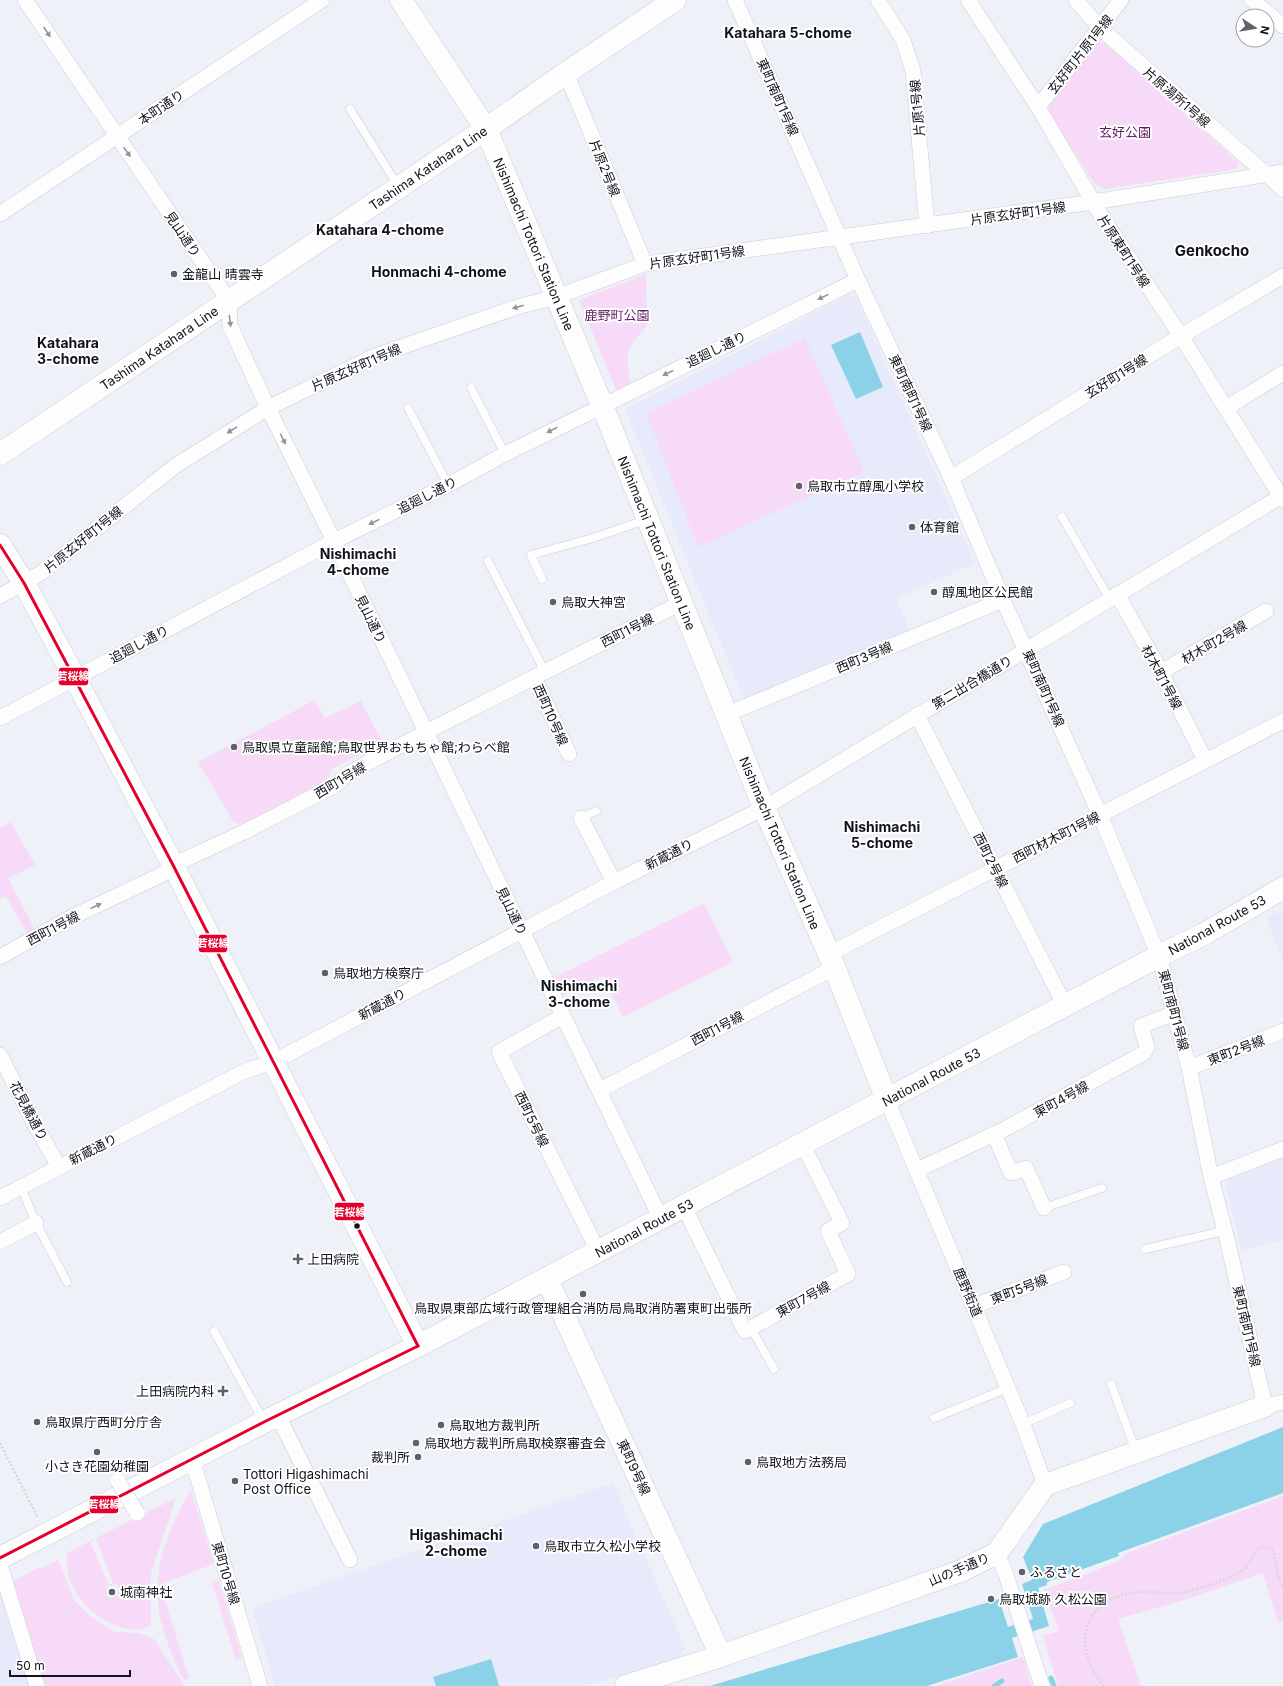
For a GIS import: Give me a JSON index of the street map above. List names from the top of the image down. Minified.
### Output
{"streets":{"main road":["Tashima Katahara Line","Nishimachi Tottori Station Line","National Route 53","東町9号線","山の手通り"],"street":["玄好町片原1号線","東町南町1号線","片原湯所1号線","本町通り","片原1号線","片原2号線","片原玄好町1号線","見山通り","片原東町1号線","追廻し通り","玄好町1号線","西町1号線","材木町2号線","西町3号線","材木町1号線","第二出合橋通り","西町10号線","西町材木町1号線","新蔵通り","西町2号線","東町2号線","東町4号線","花見橋通り","西町5号線","東町5号線","鹿野街道","東町7号線","東町10号線"]},"crossings":[["玄好町片原1号線","片原湯所1号線"],["玄好町片原1号線","片原東町1号線"],["東町南町1号線","片原玄好町1号線"],["東町南町1号線","追廻し通り"],["東町南町1号線","玄好町1号線"],["東町南町1号線","西町3号線"],["東町南町1号線","第二出合橋通り"],["東町南町1号線","西町材木町1号線"],["東町南町1号線","National Route 53"],["東町南町1号線","東町2号線"],["東町南町1号線","東町4号線"],["片原湯所1号線","片原玄好町1号線"],["本町通り","見山通り"],["片原1号線","片原玄好町1号線"],["Tashima Katahara Line","片原2号線"],["Tashima Katahara Line","見山通り"],["Tashima Katahara Line","Nishimachi Tottori Station Line"],["片原2号線","片原玄好町1号線"],["片原玄好町1号線","見山通り"],["片原玄好町1号線","Nishimachi Tottori Station Line"],["片原玄好町1号線","片原東町1号線"],["見山通り","追廻し通り"],["見山通り","西町1号線"],["見山通り","新蔵通り"],["見山通り","National Route 53"],["見山通り","西町5号線"],["Nishimachi Tottori Station Line","追廻し通り"],["Nishimachi Tottori Station Line","西町1号線"],["Nishimachi Tottori Station Line","西町3号線"],["Nishimachi Tottori Station Line","第二出合橋通り"],["Nishimachi Tottori Station Line","西町材木町1号線"],["Nishimachi Tottori Station Line","新蔵通り"],["Nishimachi Tottori Station Line","National Route 53"],["Nishimachi Tottori Station Line","鹿野街道"],["片原東町1号線","玄好町1号線"],["片原東町1号線","第二出合橋通り"],["西町1号線","西町10号線"],["西町1号線","西町材木町1号線"],["材木町2号線","材木町1号線"],["材木町1号線","第二出合橋通り"],["材木町1号線","西町材木町1号線"],["第二出合橋通り","新蔵通り"],["第二出合橋通り","西町2号線"],["西町材木町1号線","西町2号線"],["新蔵通り","花見橋通り"],["西町2号線","National Route 53"],["National Route 53","西町5号線"],["National Route 53","鹿野街道"],["National Route 53","東町7号線"],["National Route 53","東町9号線"],["National Route 53","東町10号線"],["東町4号線","鹿野街道"],["東町5号線","鹿野街道"],["鹿野街道","山の手通り"],["東町9号線","山の手通り"]],"one_way":["片原玄好町1号線","見山通り","追廻し通り"],"districts":["Katahara 5-chome","Katahara 4-chome","Genkocho","Honmachi 4-chome","Katahara 3-chome","Nishimachi 4-chome","Nishimachi 5-chome","Nishimachi 3-chome","Higashimachi 2-chome"],"parks":["玄好公園","鹿野町公園"],"places":{"other":["金龍山 晴雲寺","鳥取市立醇風小学校","体育館","醇風地区公民館","鳥取大神宮","鳥取県立童謡館;鳥取世界おもちゃ館;わらべ館","鳥取地方検察庁","鳥取県東部広域行政管理組合消防局鳥取消防署東町出張所","鳥取県庁西町分庁舎","鳥取地方裁判所","鳥取地方裁判所鳥取検察審査会","小さき花園幼稚園","裁判所","鳥取地方法務局","Tottori Higashimachi Post Office","鳥取市立久松小学校","ふるさと","城南神社","鳥取城跡 久松公園"],"health":["上田病院","上田病院内科"]},"lines":["transit line 若桜線"],"scale_bar":"50 m","north":"right"}
